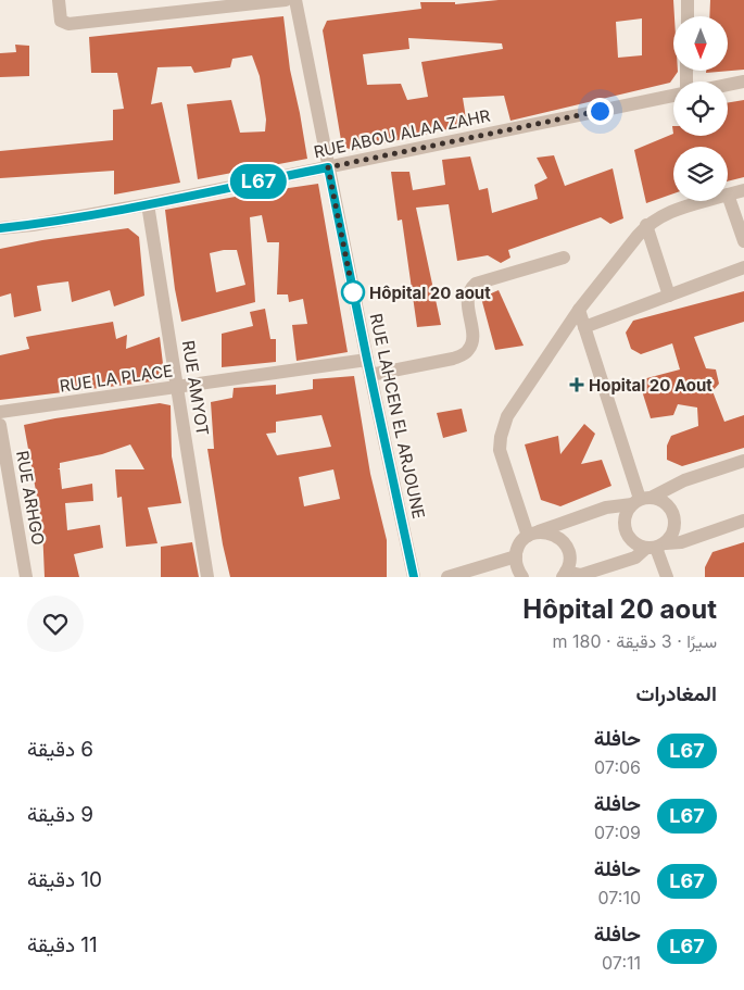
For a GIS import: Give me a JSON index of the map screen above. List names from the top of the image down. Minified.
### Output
{"streets":{"street":["RUE ABOU ALAA ZAHR","RUE LA PLACE","RUE AMYOT","RUE LAHCEN EL ARJOUNE","RUE ARHGO"]},"crossings":[["RUE ABOU ALAA ZAHR","RUE AMYOT"],["RUE ABOU ALAA ZAHR","RUE LAHCEN EL ARJOUNE"],["RUE LA PLACE","RUE AMYOT"],["RUE LA PLACE","RUE LAHCEN EL ARJOUNE"]],"places":{"other":["Hôpital 20 aout"],"health":["Hopital 20 Aout"]},"lines":["bus line L67"],"north":"bottom","page":{"on_map":"L67","heading":[["Hôpital 20 aout","سيرًا · 3 دقيقة · 180 m"],"المغادرات"],"list":[{"mark":"L67","name":"حافلة","note":"07:06","value":"6 دقيقة"},{"mark":"L67","name":"حافلة","note":"07:09","value":"9 دقيقة"},{"mark":"L67","name":"حافلة","note":"07:10","value":"10 دقيقة"},{"mark":"L67","name":"حافلة","note":"07:11","value":"11 دقيقة"}]}}
